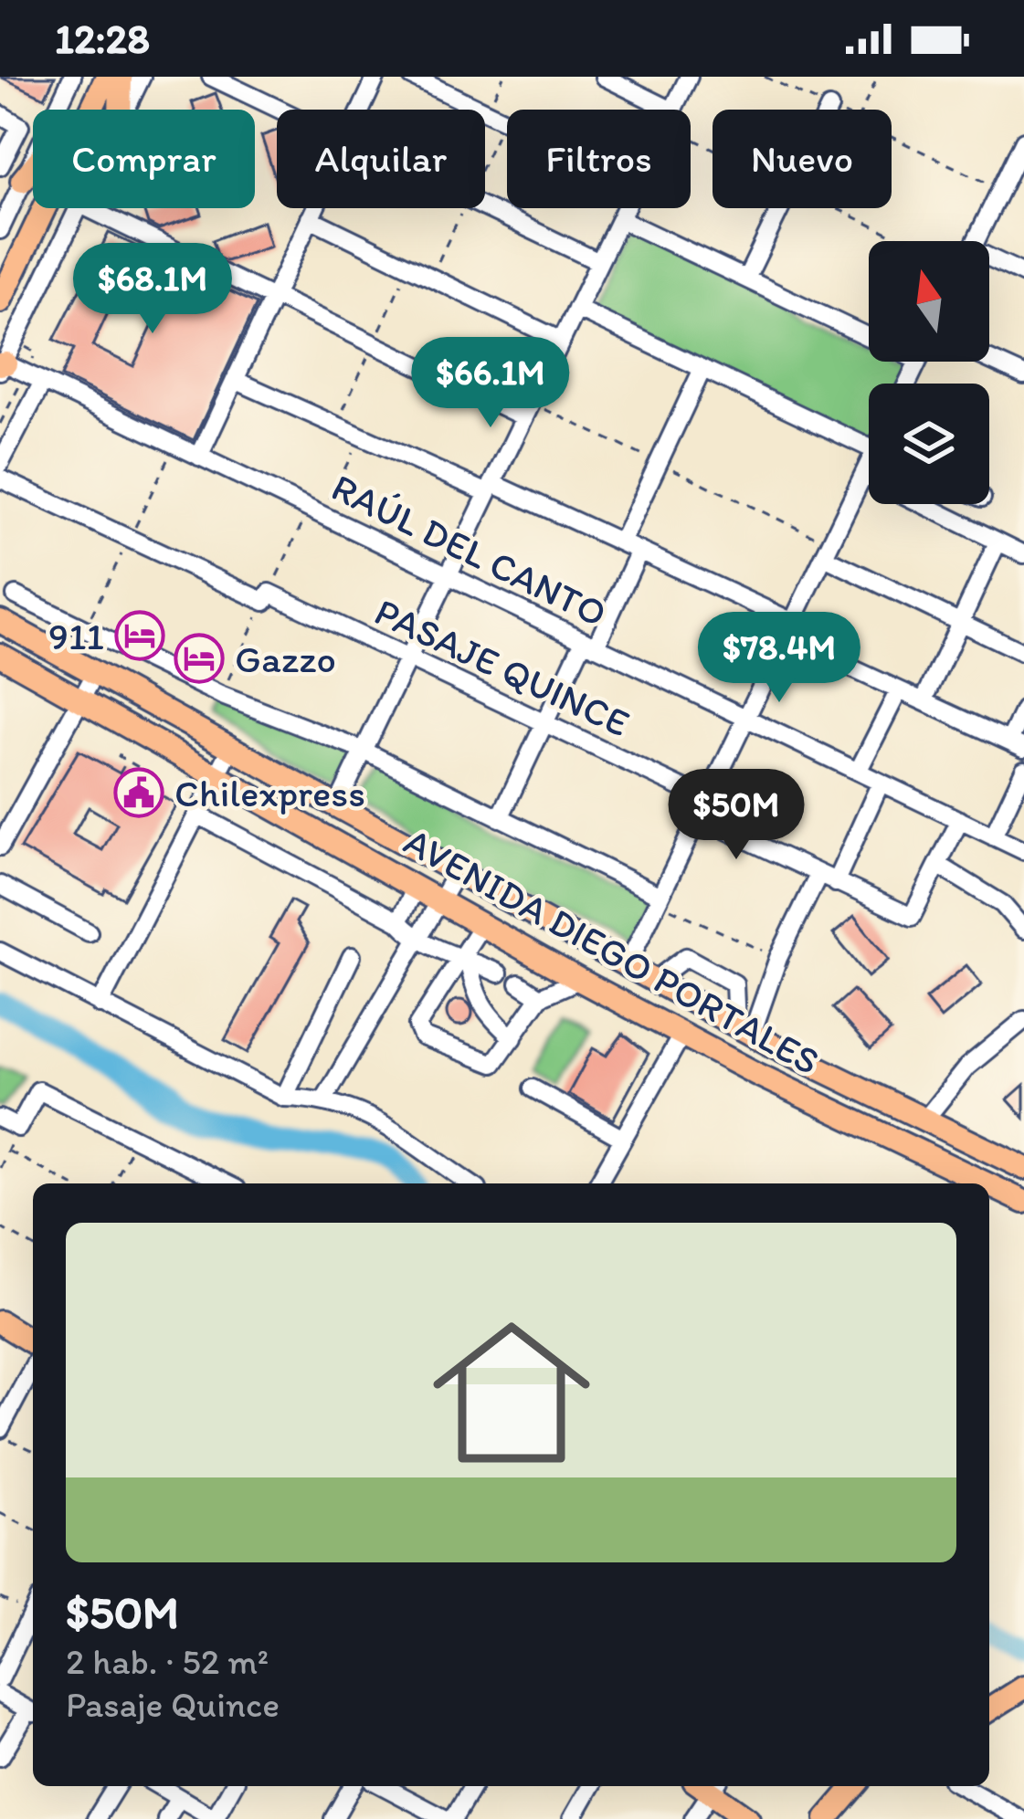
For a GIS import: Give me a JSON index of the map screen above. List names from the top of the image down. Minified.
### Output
{"streets":{"main road":["AVENIDA DIEGO PORTALES"],"street":["RAÚL DEL CANTO","PASAJE QUINCE"]},"places":{"hotel":["911","Gazzo"],"public building":["Chilexpress"]},"north":"top","page":{"status":"12:28","chip":["Comprar","Alquilar","Filtros","Nuevo"],"price":["$68.1M","$66.1M","$78.4M","$50M"],"list":[{"name":"$50M","note":"2 hab. · 52 m² · Pasaje Quince"}]}}
